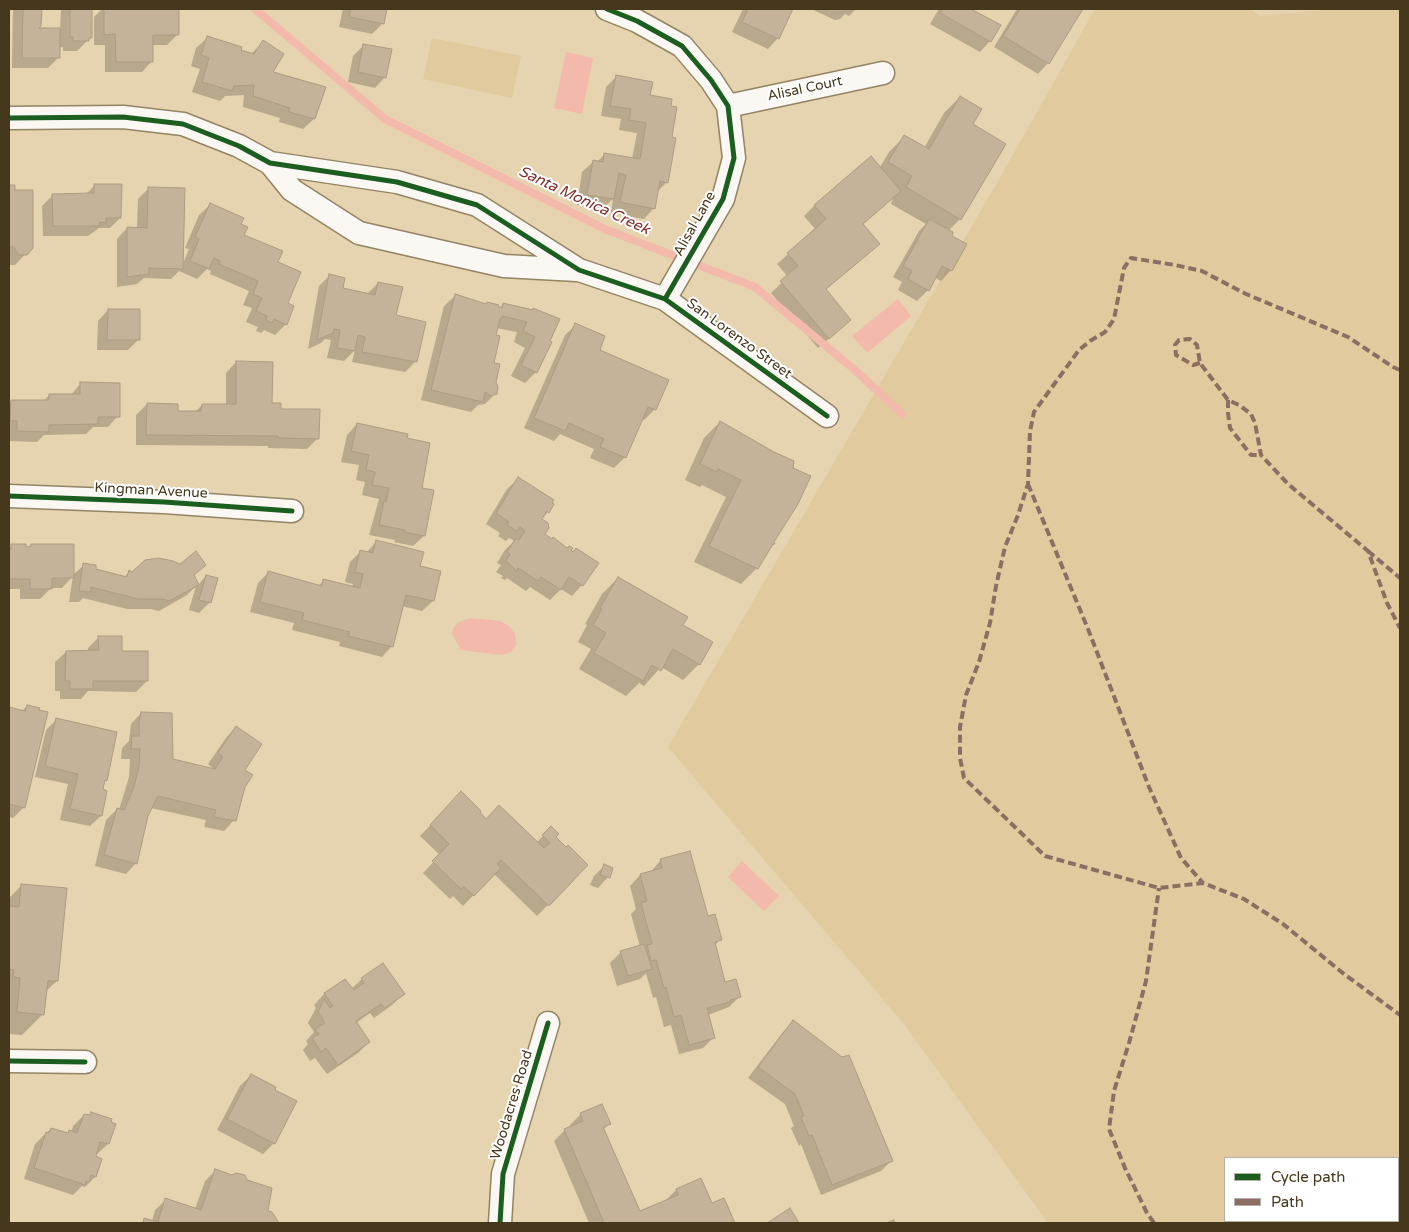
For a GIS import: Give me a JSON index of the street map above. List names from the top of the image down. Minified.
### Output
{"streets":{"street":["Alisal Court","Alisal Lane","San Lorenzo Street","Kingman Avenue","Woodacres Road"]},"crossings":[["Alisal Court","Alisal Lane"],["Alisal Lane","San Lorenzo Street"]],"water":["Santa Monica Creek"],"legend":["Cycle path","Path"]}
